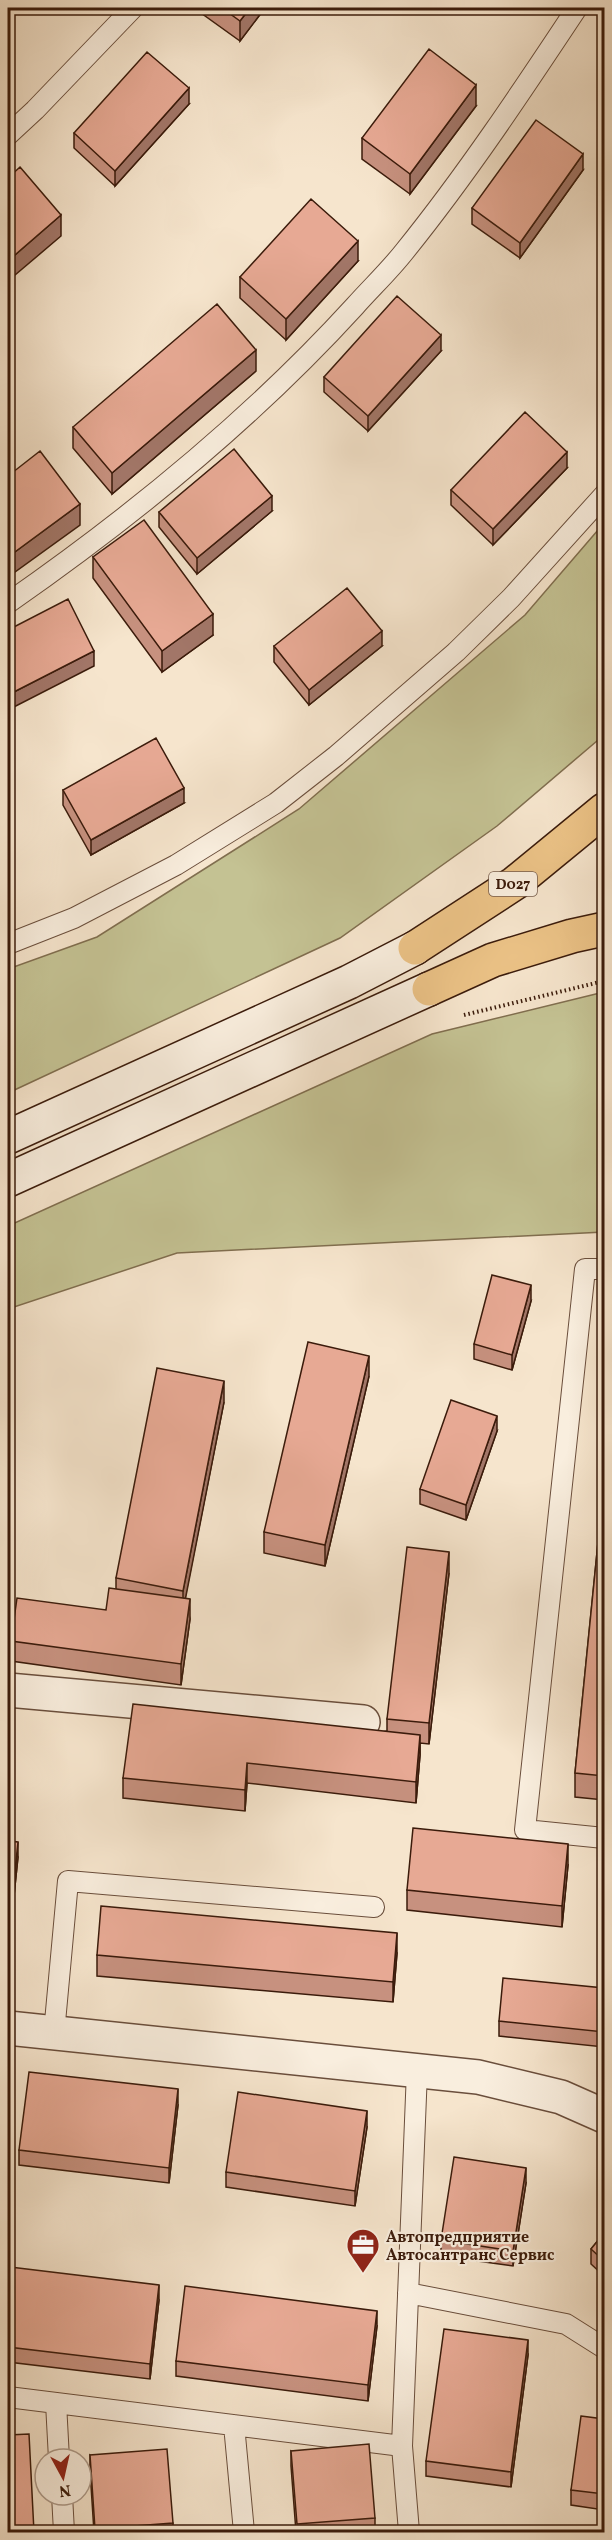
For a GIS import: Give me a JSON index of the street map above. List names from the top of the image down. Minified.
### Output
{"streets":{"highway":["D027"]},"places":{"office":["Автопредприятие Автосантранс Сервис"]},"north":"bottom"}
